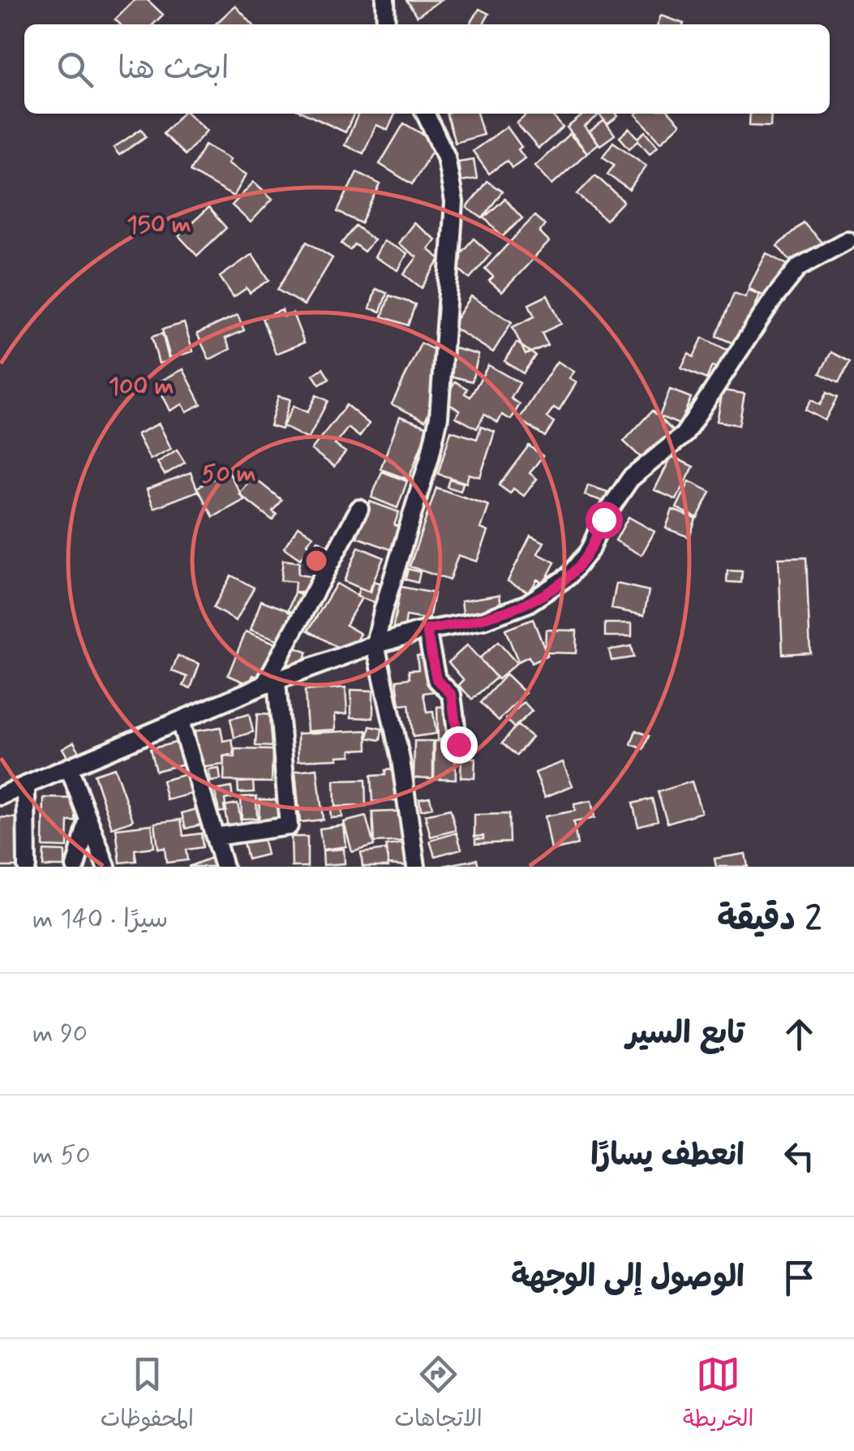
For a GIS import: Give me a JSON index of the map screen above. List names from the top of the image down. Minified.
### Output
{"page":{"search":"ابحث هنا","heading":["2 دقيقة","سيرًا · 140 m"],"list":[["تابع السير","90 m"],["انعطف يسارًا","50 m"],"الوصول إلى الوجهة"],"nav":["الخريطة","الاتجاهات","المحفوظات"]},"rings":["150 m","100 m","50 m"]}
